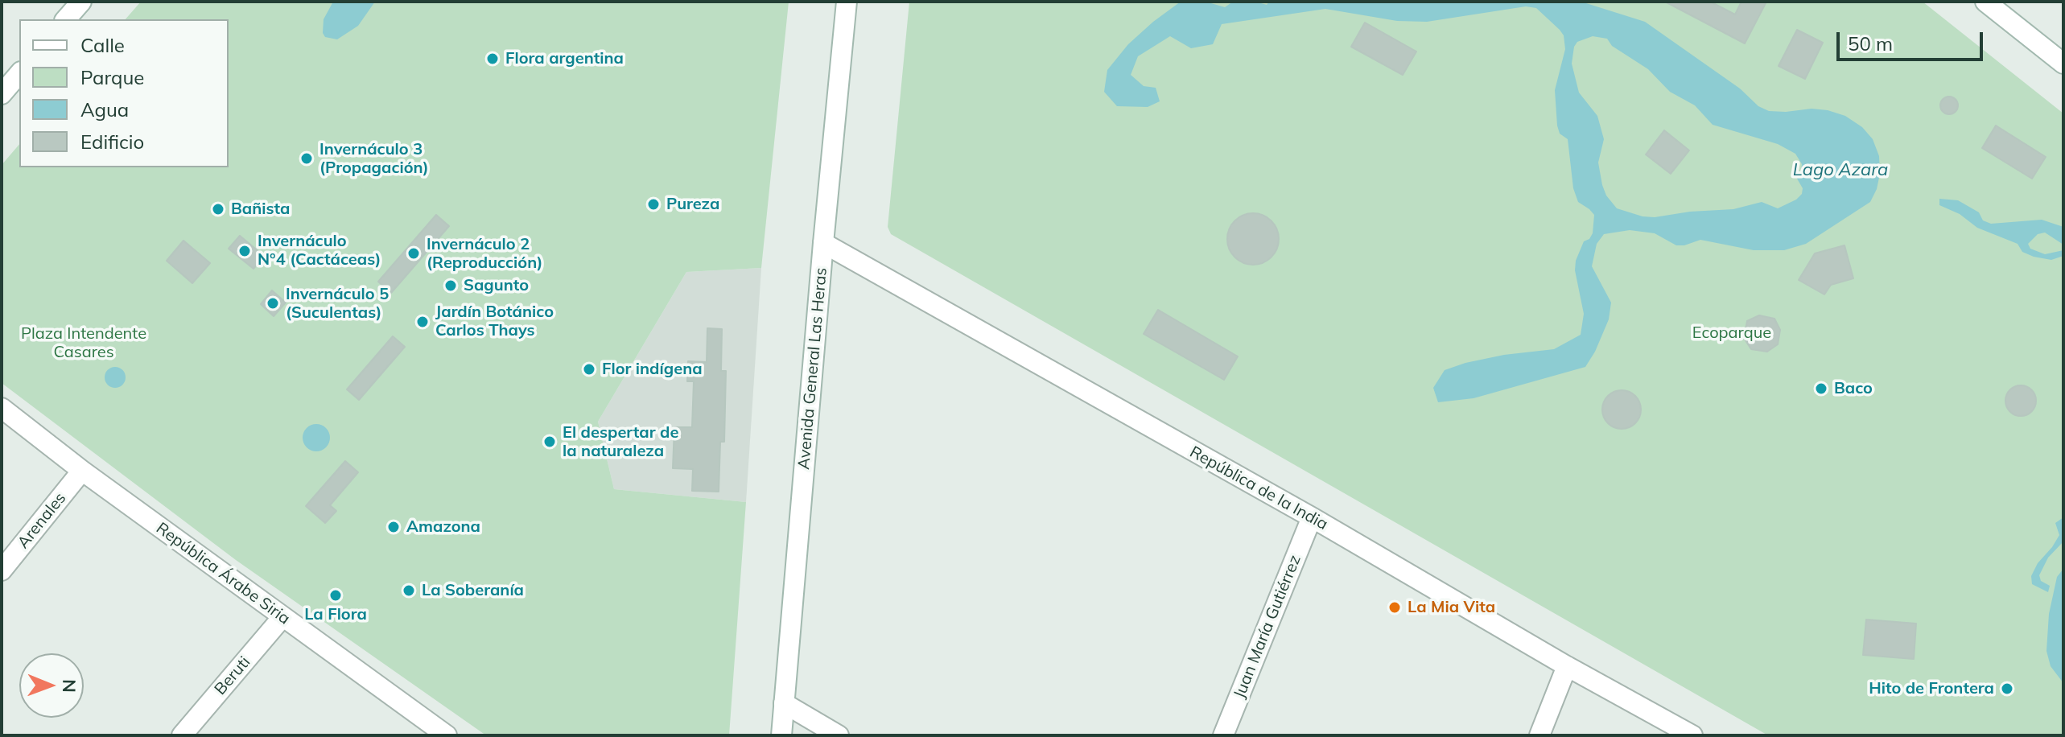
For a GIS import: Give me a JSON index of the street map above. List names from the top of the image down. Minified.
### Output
{"streets":{"street":["Avenida General Las Heras","República de la India","Arenales","República Árabe Siria","Juan María Gutiérrez","Beruti"]},"crossings":[["Avenida General Las Heras","República de la India"],["República de la India","Juan María Gutiérrez"],["Arenales","República Árabe Siria"],["República Árabe Siria","Beruti"]],"water":["Lago Azara"],"parks":["Ecoparque","Plaza Intendente Casares"],"places":["Flora argentina","Invernáculo 3 (Propagación)","Pureza","Bañista","Invernáculo N°4 (Cactáceas)","Invernáculo 2 (Reproducción)","Sagunto","Invernáculo 5 (Suculentas)","Jardín Botánico Carlos Thays","Flor indígena","Baco","El despertar de la naturaleza","Amazona","La Soberanía","La Flora","La Mia Vita","Hito de Frontera"],"legend":["Calle","Parque","Agua","Edificio"],"scale_bar":"50 m","north":"right"}
